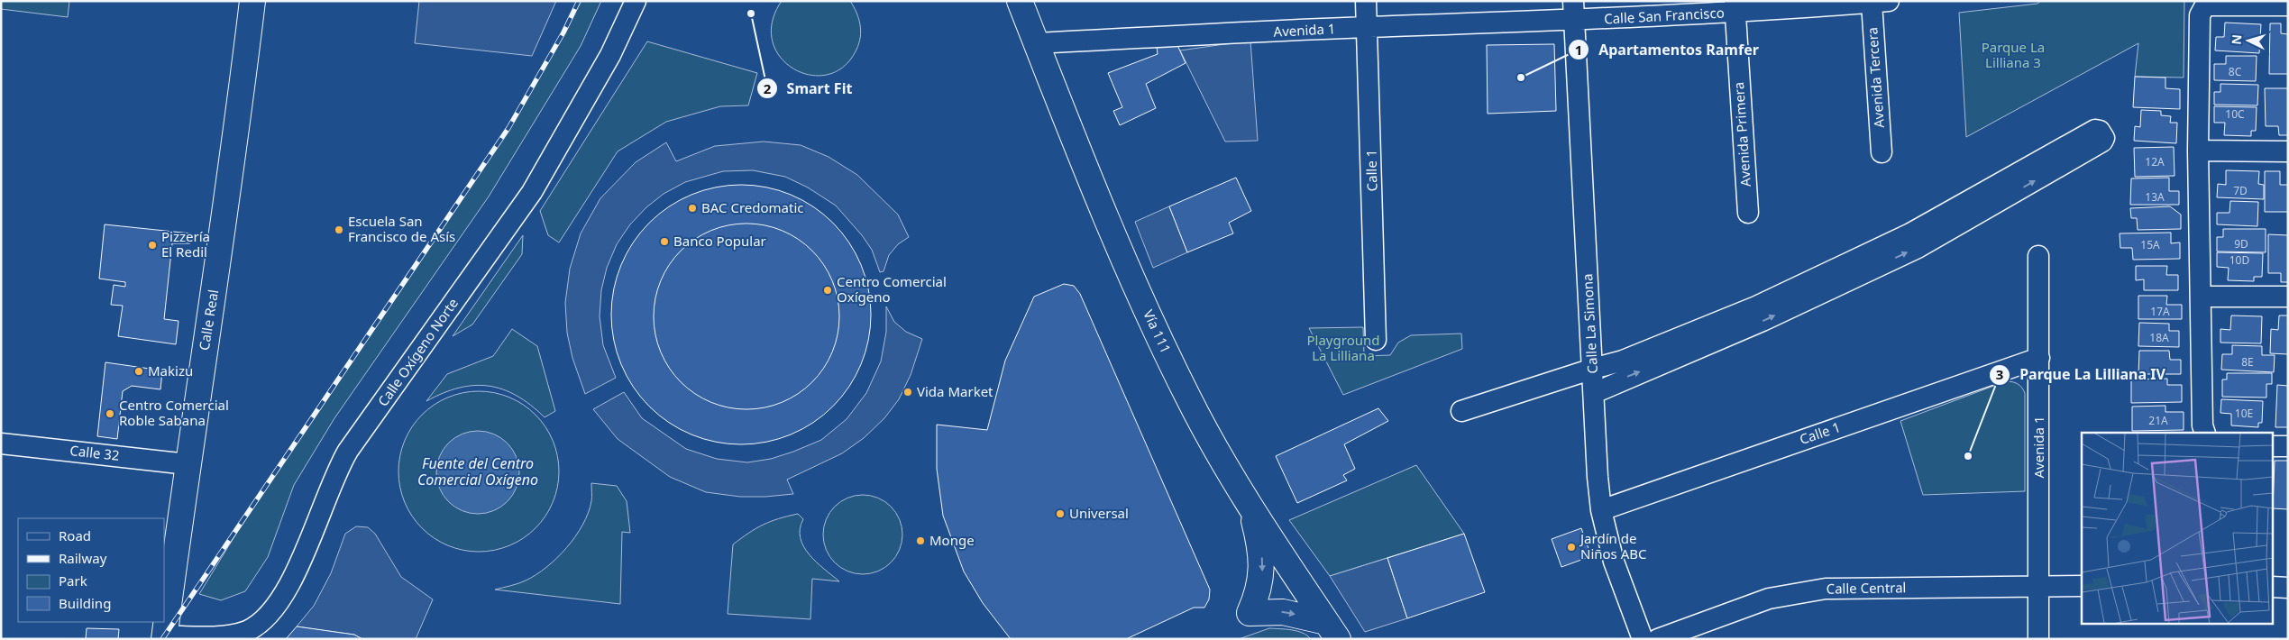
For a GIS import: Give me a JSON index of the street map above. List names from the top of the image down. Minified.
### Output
{"streets":{"main road":["Calle Real","Vía 111"],"street":["Calle San Francisco","Avenida 1","Avenida Tercera","Avenida Primera","Calle 1","Calle La Simona","Calle Oxígeno Norte","Calle 32","Calle Central"]},"crossings":[["Calle San Francisco","Avenida 1"],["Calle San Francisco","Avenida Tercera"],["Calle San Francisco","Avenida Primera"],["Calle San Francisco","Calle La Simona"],["Avenida 1","Calle 1"],["Avenida 1","Calle La Simona"],["Avenida 1","Vía 111"],["Avenida 1","Calle Central"],["Calle 1","Calle La Simona"],["Calle Real","Calle Oxígeno Norte"],["Calle Real","Calle 32"]],"water":["Fuente del Centro Comercial Oxígeno"],"parks":["Parque La Lilliana 3","Playground La Lilliana"],"places":["Smart Fit","Apartamentos Ramfer","BAC Credomatic","Escuela San Francisco de Asís","Banco Popular","Pizzería El Redil","Centro Comercial Oxígeno","Makizu","Vida Market","Centro Comercial Roble Sabana","Parque La Lilliana IV","Universal","Monge","Jardín de Niños ABC"],"house_numbers":["8C","10C","12A","7D","13A","9D","15A","10D","17A","18A","8E","10E","21A"],"legend":["Road","Railway","Park","Building"],"north":"left"}
